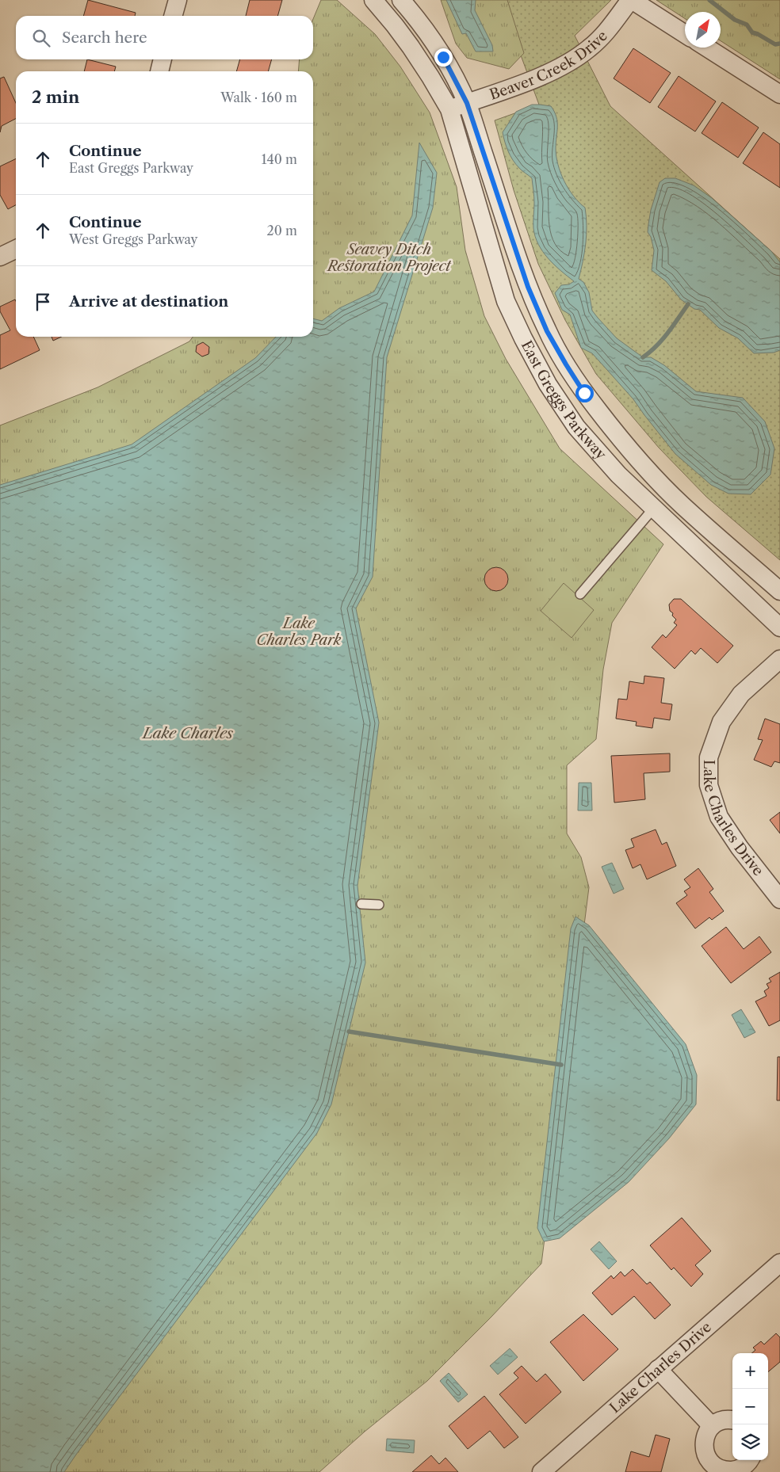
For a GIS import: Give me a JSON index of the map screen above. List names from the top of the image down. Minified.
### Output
{"streets":{"street":["Beaver Creek Drive","East Greggs Parkway","Lake Charles Drive"]},"crossings":[["Beaver Creek Drive","East Greggs Parkway"]],"water":["Lake Charles"],"parks":["Seavey Ditch Restoration Project","Lake Charles Park"],"north":"top right","page":{"search":"Search here","heading":["2 min","Walk · 160 m"],"list":[["Continue","East Greggs Parkway","140 m"],["Continue","West Greggs Parkway","20 m"],"Arrive at destination"],"map_buttons":["+","−"]}}
